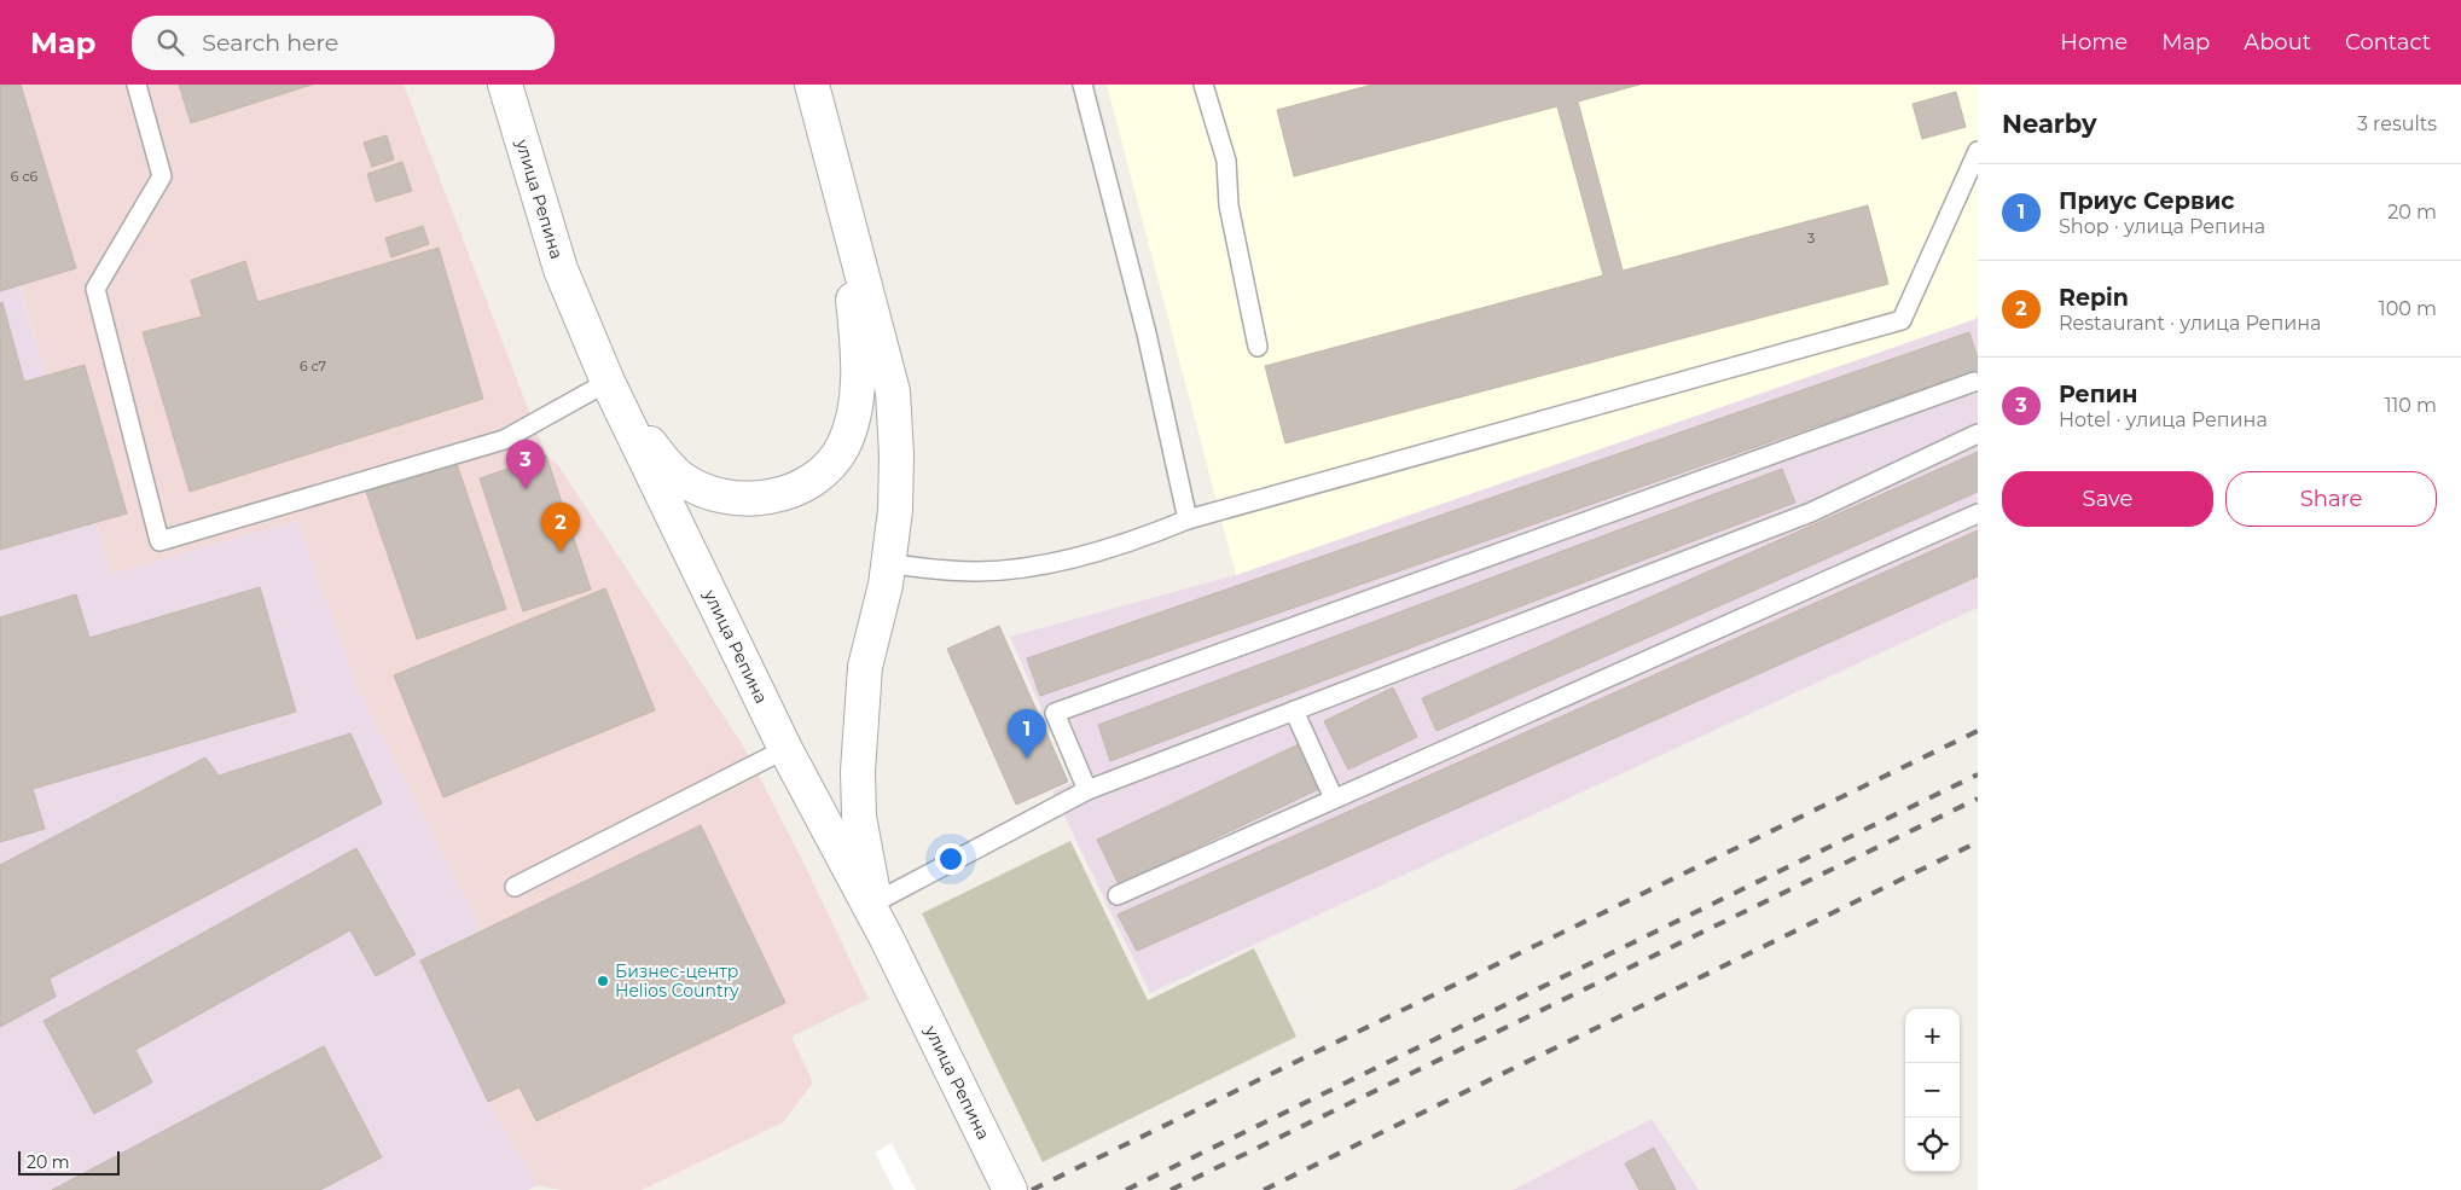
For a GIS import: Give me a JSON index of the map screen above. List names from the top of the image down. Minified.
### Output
{"streets":{"street":["улица Репина"]},"places":["Бизнес-центр Helios Country"],"house_numbers":["6 с6","3","6 с7"],"scale_bar":"20 m","page":{"header":"Map","search":"Search here","nav":["Home","Map","About","Contact"],"heading":["Nearby","3 results"],"list":[{"mark":"1","name":"Приус Сервис","note":"Shop · улица Репина","value":"20 m"},{"mark":"2","name":"Repin","note":"Restaurant · улица Репина","value":"100 m"},{"mark":"3","name":"Репин","note":"Hotel · улица Репина","value":"110 m"}],"pins":["3","2","1"],"buttons":["Save","Share"],"map_buttons":["+","−"],"scale":"20 m"}}
